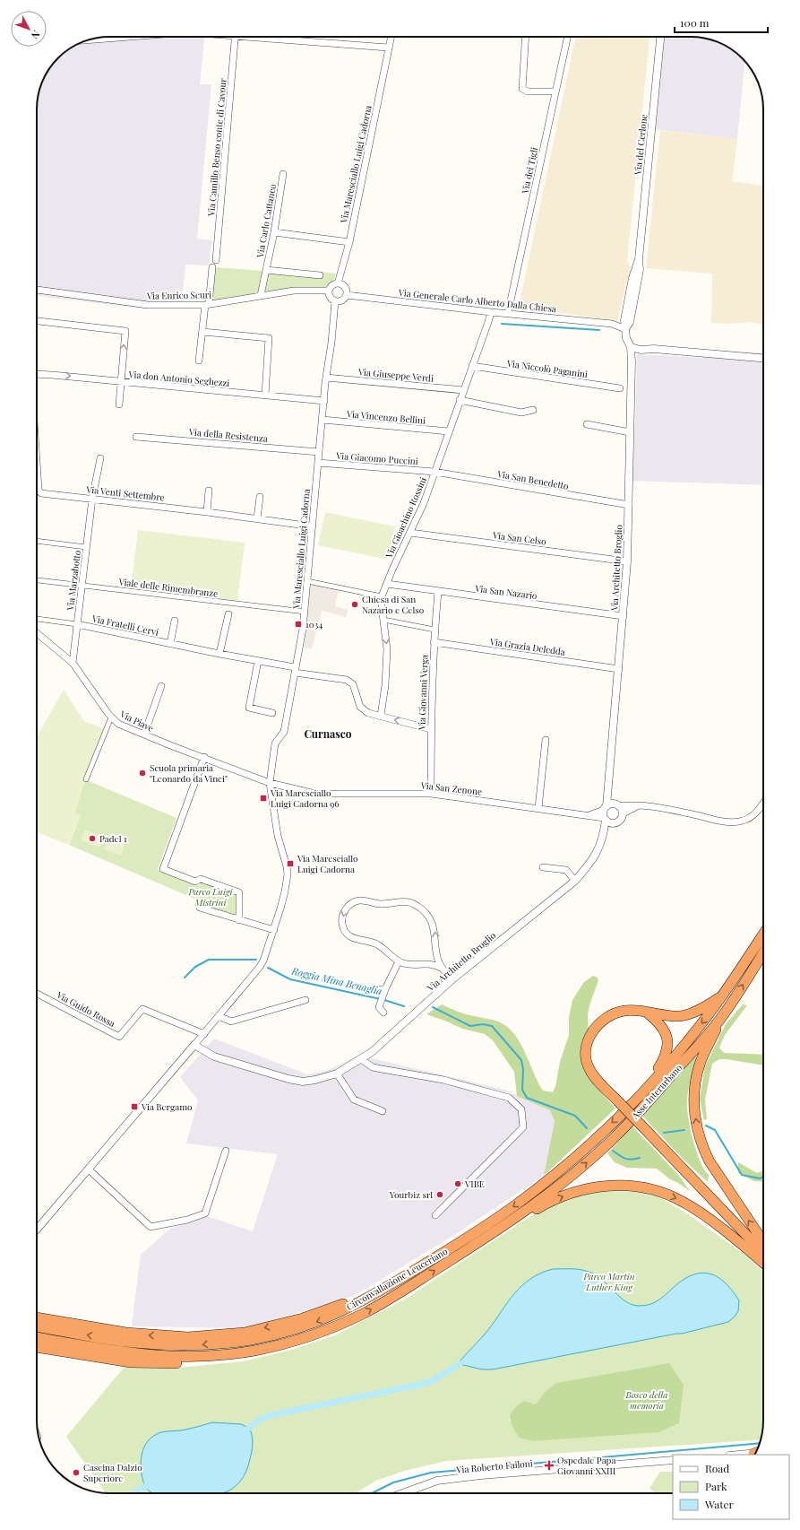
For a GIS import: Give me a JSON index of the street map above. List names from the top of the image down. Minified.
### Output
{"streets":{"highway":["Asse Interurbano","Circonvallazione Leuceriano"],"street":["Via del Cerlone","Via Camillo Benso conte di Cavour","Via Maresciallo Luigi Cadorna","Via dei Tigli","Via Carlo Cattaneo","Via Enrico Scuri","Via Generale Carlo Alberto Dalla Chiesa","Via Niccolò Paganini","Via Giuseppe Verdi","Via don Antonio Seghezzi","Via Vincenzo Bellini","Via della Resistenza","Via Giacomo Puccini","Via San Benedetto","Via Venti Settembre","Via Gioachino Rossini","Via San Celso","Via Architetto Broglio","Via Marzabotto","Viale delle Rimembranze","Via San Nazario","Via Fratelli Cervi","Via Grazia Deledda","Via Giovanni Verga","Via Piave","Via San Zenone","Via Guido Rossa","Via Roberto Failoni"]},"crossings":[["Via del Cerlone","Via Generale Carlo Alberto Dalla Chiesa"],["Via Maresciallo Luigi Cadorna","Via Enrico Scuri"],["Via Maresciallo Luigi Cadorna","Via Generale Carlo Alberto Dalla Chiesa"],["Via Maresciallo Luigi Cadorna","Via Giuseppe Verdi"],["Via Maresciallo Luigi Cadorna","Via don Antonio Seghezzi"],["Via Maresciallo Luigi Cadorna","Via Vincenzo Bellini"],["Via Maresciallo Luigi Cadorna","Via della Resistenza"],["Via Maresciallo Luigi Cadorna","Via Giacomo Puccini"],["Via Maresciallo Luigi Cadorna","Via Venti Settembre"],["Via Maresciallo Luigi Cadorna","Viale delle Rimembranze"],["Via Maresciallo Luigi Cadorna","Via Fratelli Cervi"],["Via Maresciallo Luigi Cadorna","Via Piave"],["Via Maresciallo Luigi Cadorna","Via San Zenone"],["Via dei Tigli","Via Generale Carlo Alberto Dalla Chiesa"],["Via Carlo Cattaneo","Via Enrico Scuri"],["Via Enrico Scuri","Via Generale Carlo Alberto Dalla Chiesa"],["Via Generale Carlo Alberto Dalla Chiesa","Via Gioachino Rossini"],["Via Niccolò Paganini","Via Gioachino Rossini"],["Via Giuseppe Verdi","Via Gioachino Rossini"],["Via Vincenzo Bellini","Via Gioachino Rossini"],["Via Giacomo Puccini","Via San Benedetto"],["Via Giacomo Puccini","Via Gioachino Rossini"],["Via San Benedetto","Via Gioachino Rossini"],["Via San Benedetto","Via Architetto Broglio"],["Via Venti Settembre","Via Marzabotto"],["Via Gioachino Rossini","Via San Celso"],["Via Gioachino Rossini","Via San Nazario"],["Via Gioachino Rossini","Via Fratelli Cervi"],["Via San Celso","Via Architetto Broglio"],["Via Architetto Broglio","Via San Nazario"],["Via Architetto Broglio","Via Grazia Deledda"],["Via Architetto Broglio","Via San Zenone"],["Via Marzabotto","Viale delle Rimembranze"],["Via Marzabotto","Via Fratelli Cervi"],["Via Marzabotto","Via Piave"],["Via San Nazario","Via Giovanni Verga"],["Via Fratelli Cervi","Via Giovanni Verga"],["Via Grazia Deledda","Via Giovanni Verga"],["Via Giovanni Verga","Via San Zenone"],["Via Piave","Via San Zenone"],["Asse Interurbano","Circonvallazione Leuceriano"]],"districts":["Curnasco"],"water":["Roggia Mina Benaglia"],"parks":["Parco Luigi Mistrini","Parco Martin Luther King","Bosco della memoria"],"places":{"other":["Chiesa di San Nazario e Celso","Scuola primaria \"Leonardo da Vinci\"","Padel 1","VIBE","Yourbiz srl","Cascina Dalzio Superiore"],"transit":["1034","Via Maresciallo Luigi Cadorna 96","Via Maresciallo Luigi Cadorna","Via Bergamo"],"health":["Ospedale Papa Giovanni XXIII"]},"legend":["Road","Park","Water"],"scale_bar":"100 m","north":"bottom right"}
